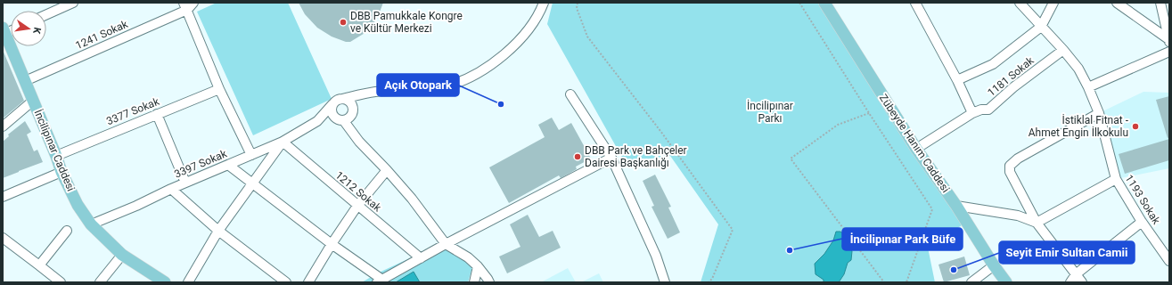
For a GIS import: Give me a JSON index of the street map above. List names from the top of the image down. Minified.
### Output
{"streets":{"main road":["Zübeyde Hanım Caddesi","İncilipınar Caddesi"],"street":["1241 Sokak","1181 Sokak","3377 Sokak","3397 Sokak","1212 Sokak","1193 Sokak"]},"crossings":[["1241 Sokak","İncilipınar Caddesi"],["1181 Sokak","Zübeyde Hanım Caddesi"],["1181 Sokak","1193 Sokak"],["3377 Sokak","İncilipınar Caddesi"],["İncilipınar Caddesi","3397 Sokak"],["3397 Sokak","1212 Sokak"]],"parks":["İncilipınar Parkı"],"places":["DBB Pamukkale Kongre ve Kültür Merkezi","Açık Otopark","İstiklal Fitnat - Ahmet Engin İlkokulu","DBB Park ve Bahçeler Dairesi Başkanlığı","İncilipınar Park Büfe","Seyit Emir Sultan Camii"],"north":"right"}
